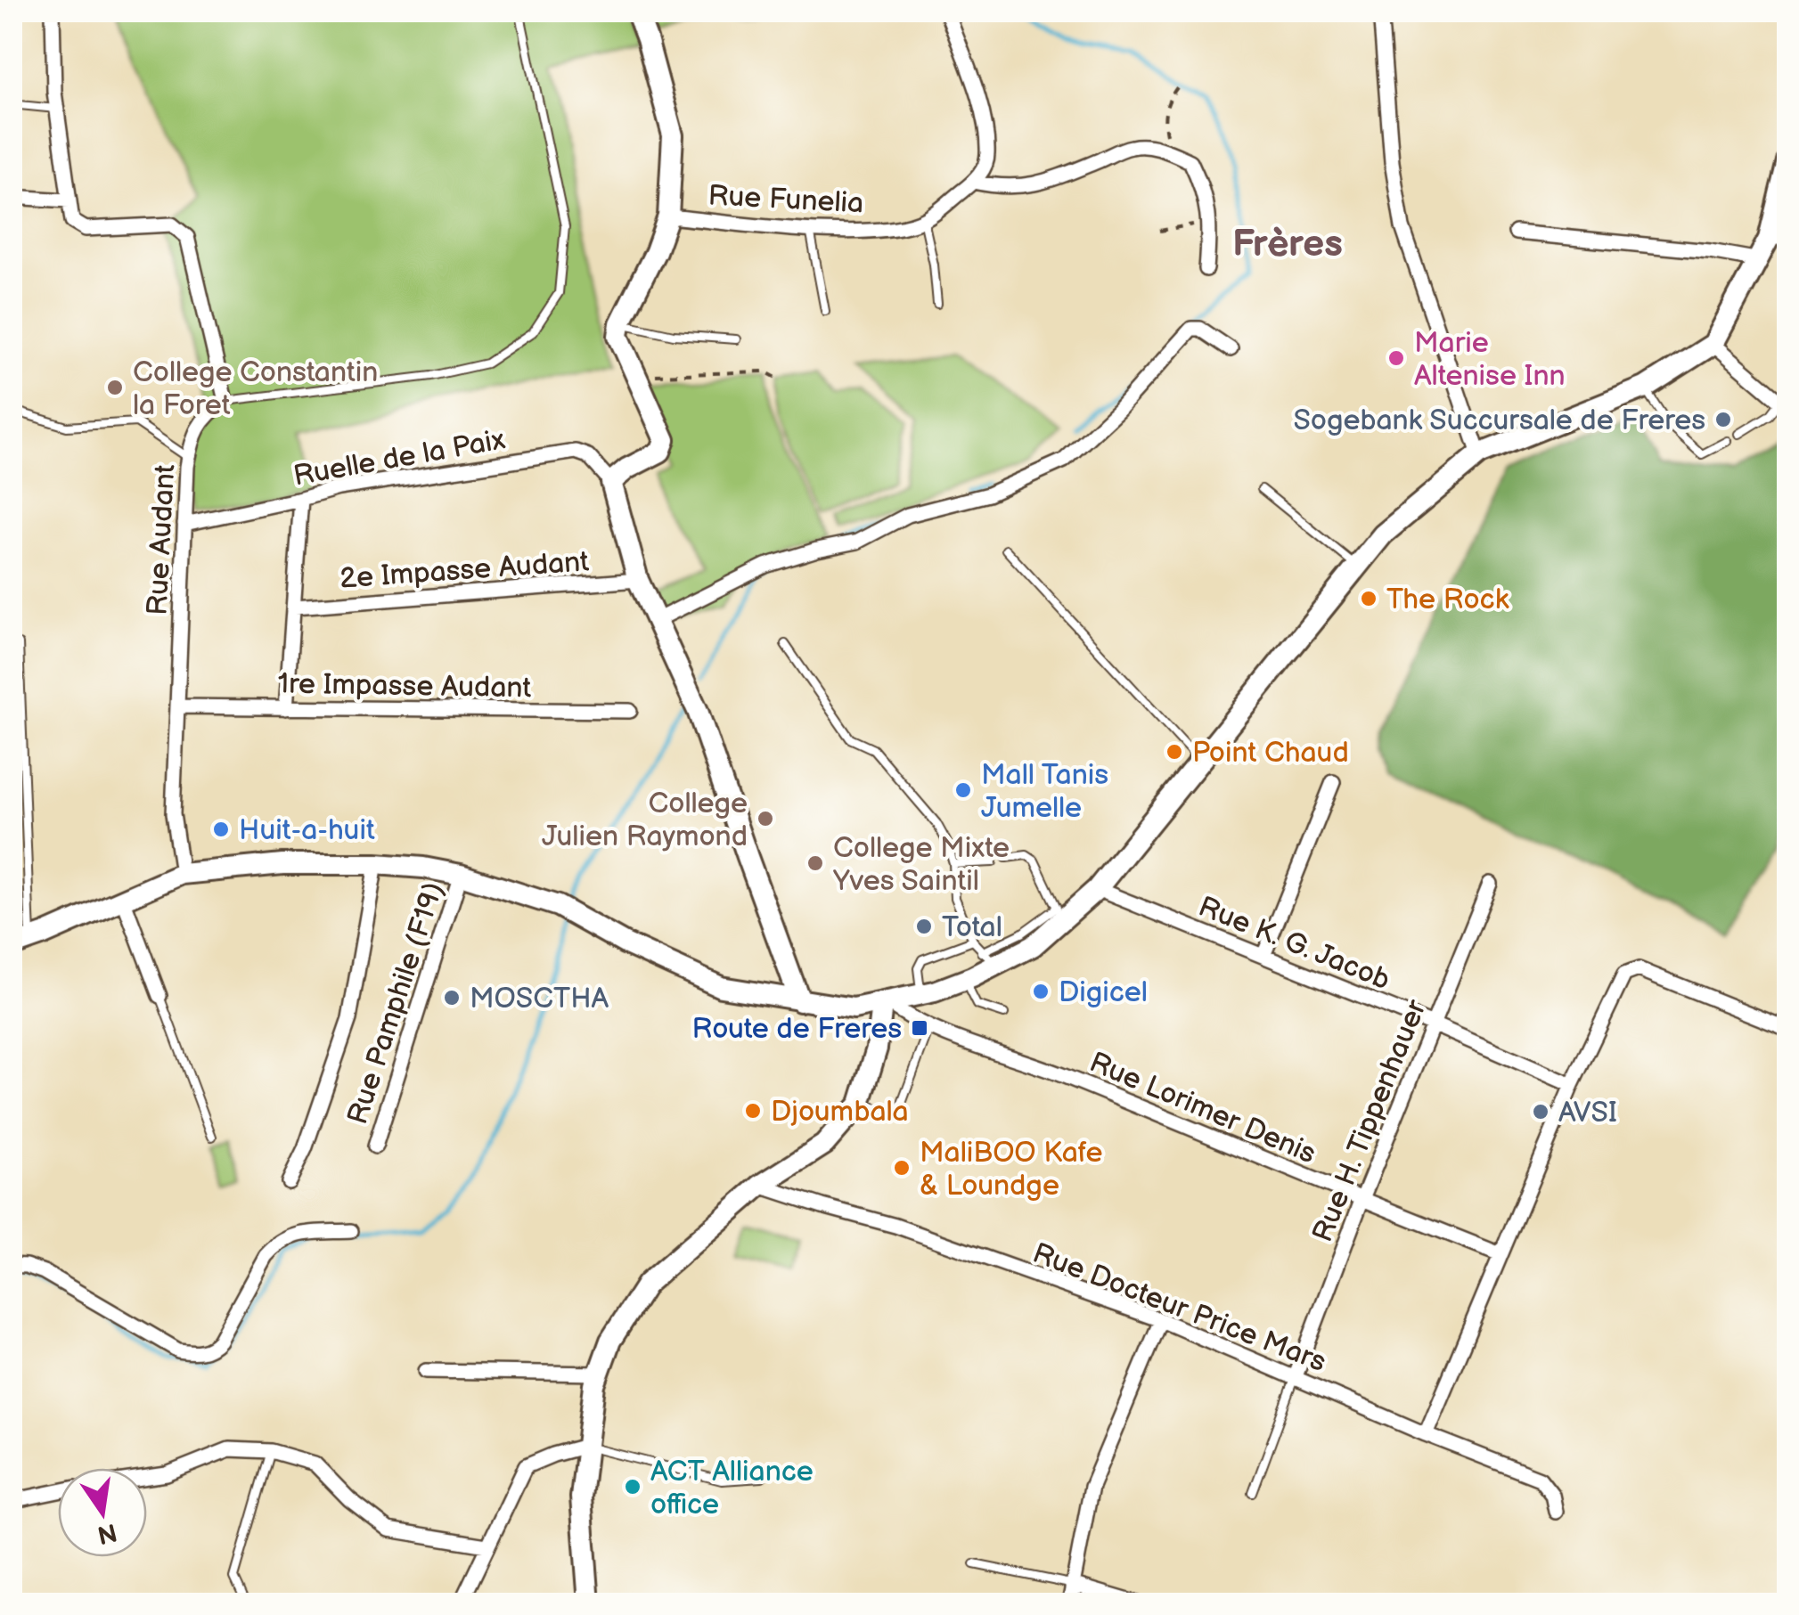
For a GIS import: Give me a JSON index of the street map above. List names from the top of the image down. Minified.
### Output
{"streets":{"street":["Rue Funelia","Ruelle de la Paix","Rue Audant","2e Impasse Audant","1re Impasse Audant","Rue K. G. Jacob","Rue Pamphile (F19)","Rue Lorimer Denis","Rue H. Tippenhauer","Rue Docteur Price Mars"]},"crossings":[["Ruelle de la Paix","Rue Audant"],["Rue Audant","1re Impasse Audant"],["Rue K. G. Jacob","Rue H. Tippenhauer"],["Rue Lorimer Denis","Rue H. Tippenhauer"],["Rue H. Tippenhauer","Rue Docteur Price Mars"]],"districts":["Frères"],"places":{"other":["Marie Altenise Inn","College Constantin la Foret","Sogebank Succursale de Freres","The Rock","Point Chaud","Mall Tanis Jumelle","College Julien Raymond","Huit-a-huit","College Mixte Yves Saintil","Total","Digicel","MOSCTHA","Djoumbala","AVSI","MaliBOO Kafe & Loundge","ACT Alliance office"],"transit":["Route de Freres"]},"north":"bottom"}
